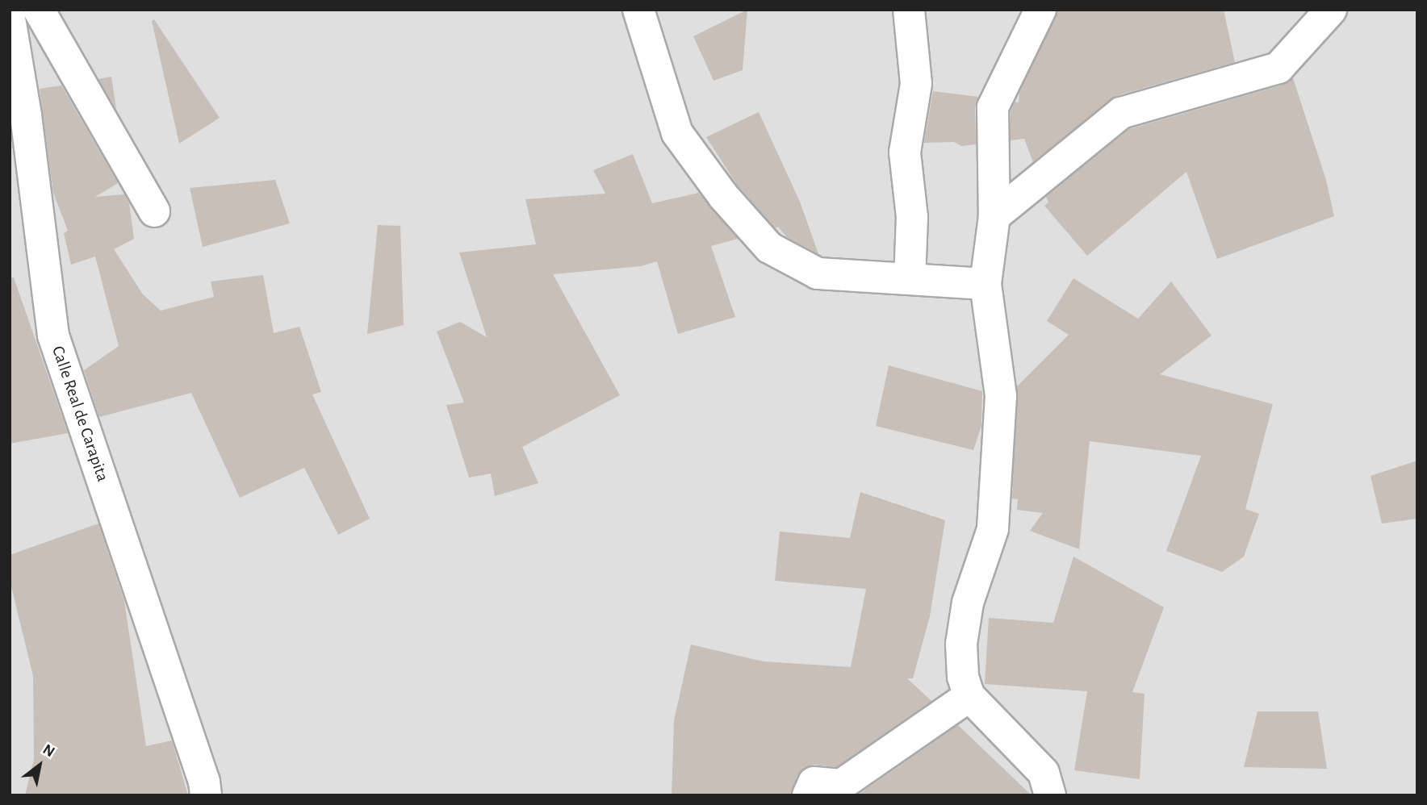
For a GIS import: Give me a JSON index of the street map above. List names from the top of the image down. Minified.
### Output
{"streets":{"street":["Calle Real de Carapita"]},"north":"top right"}
